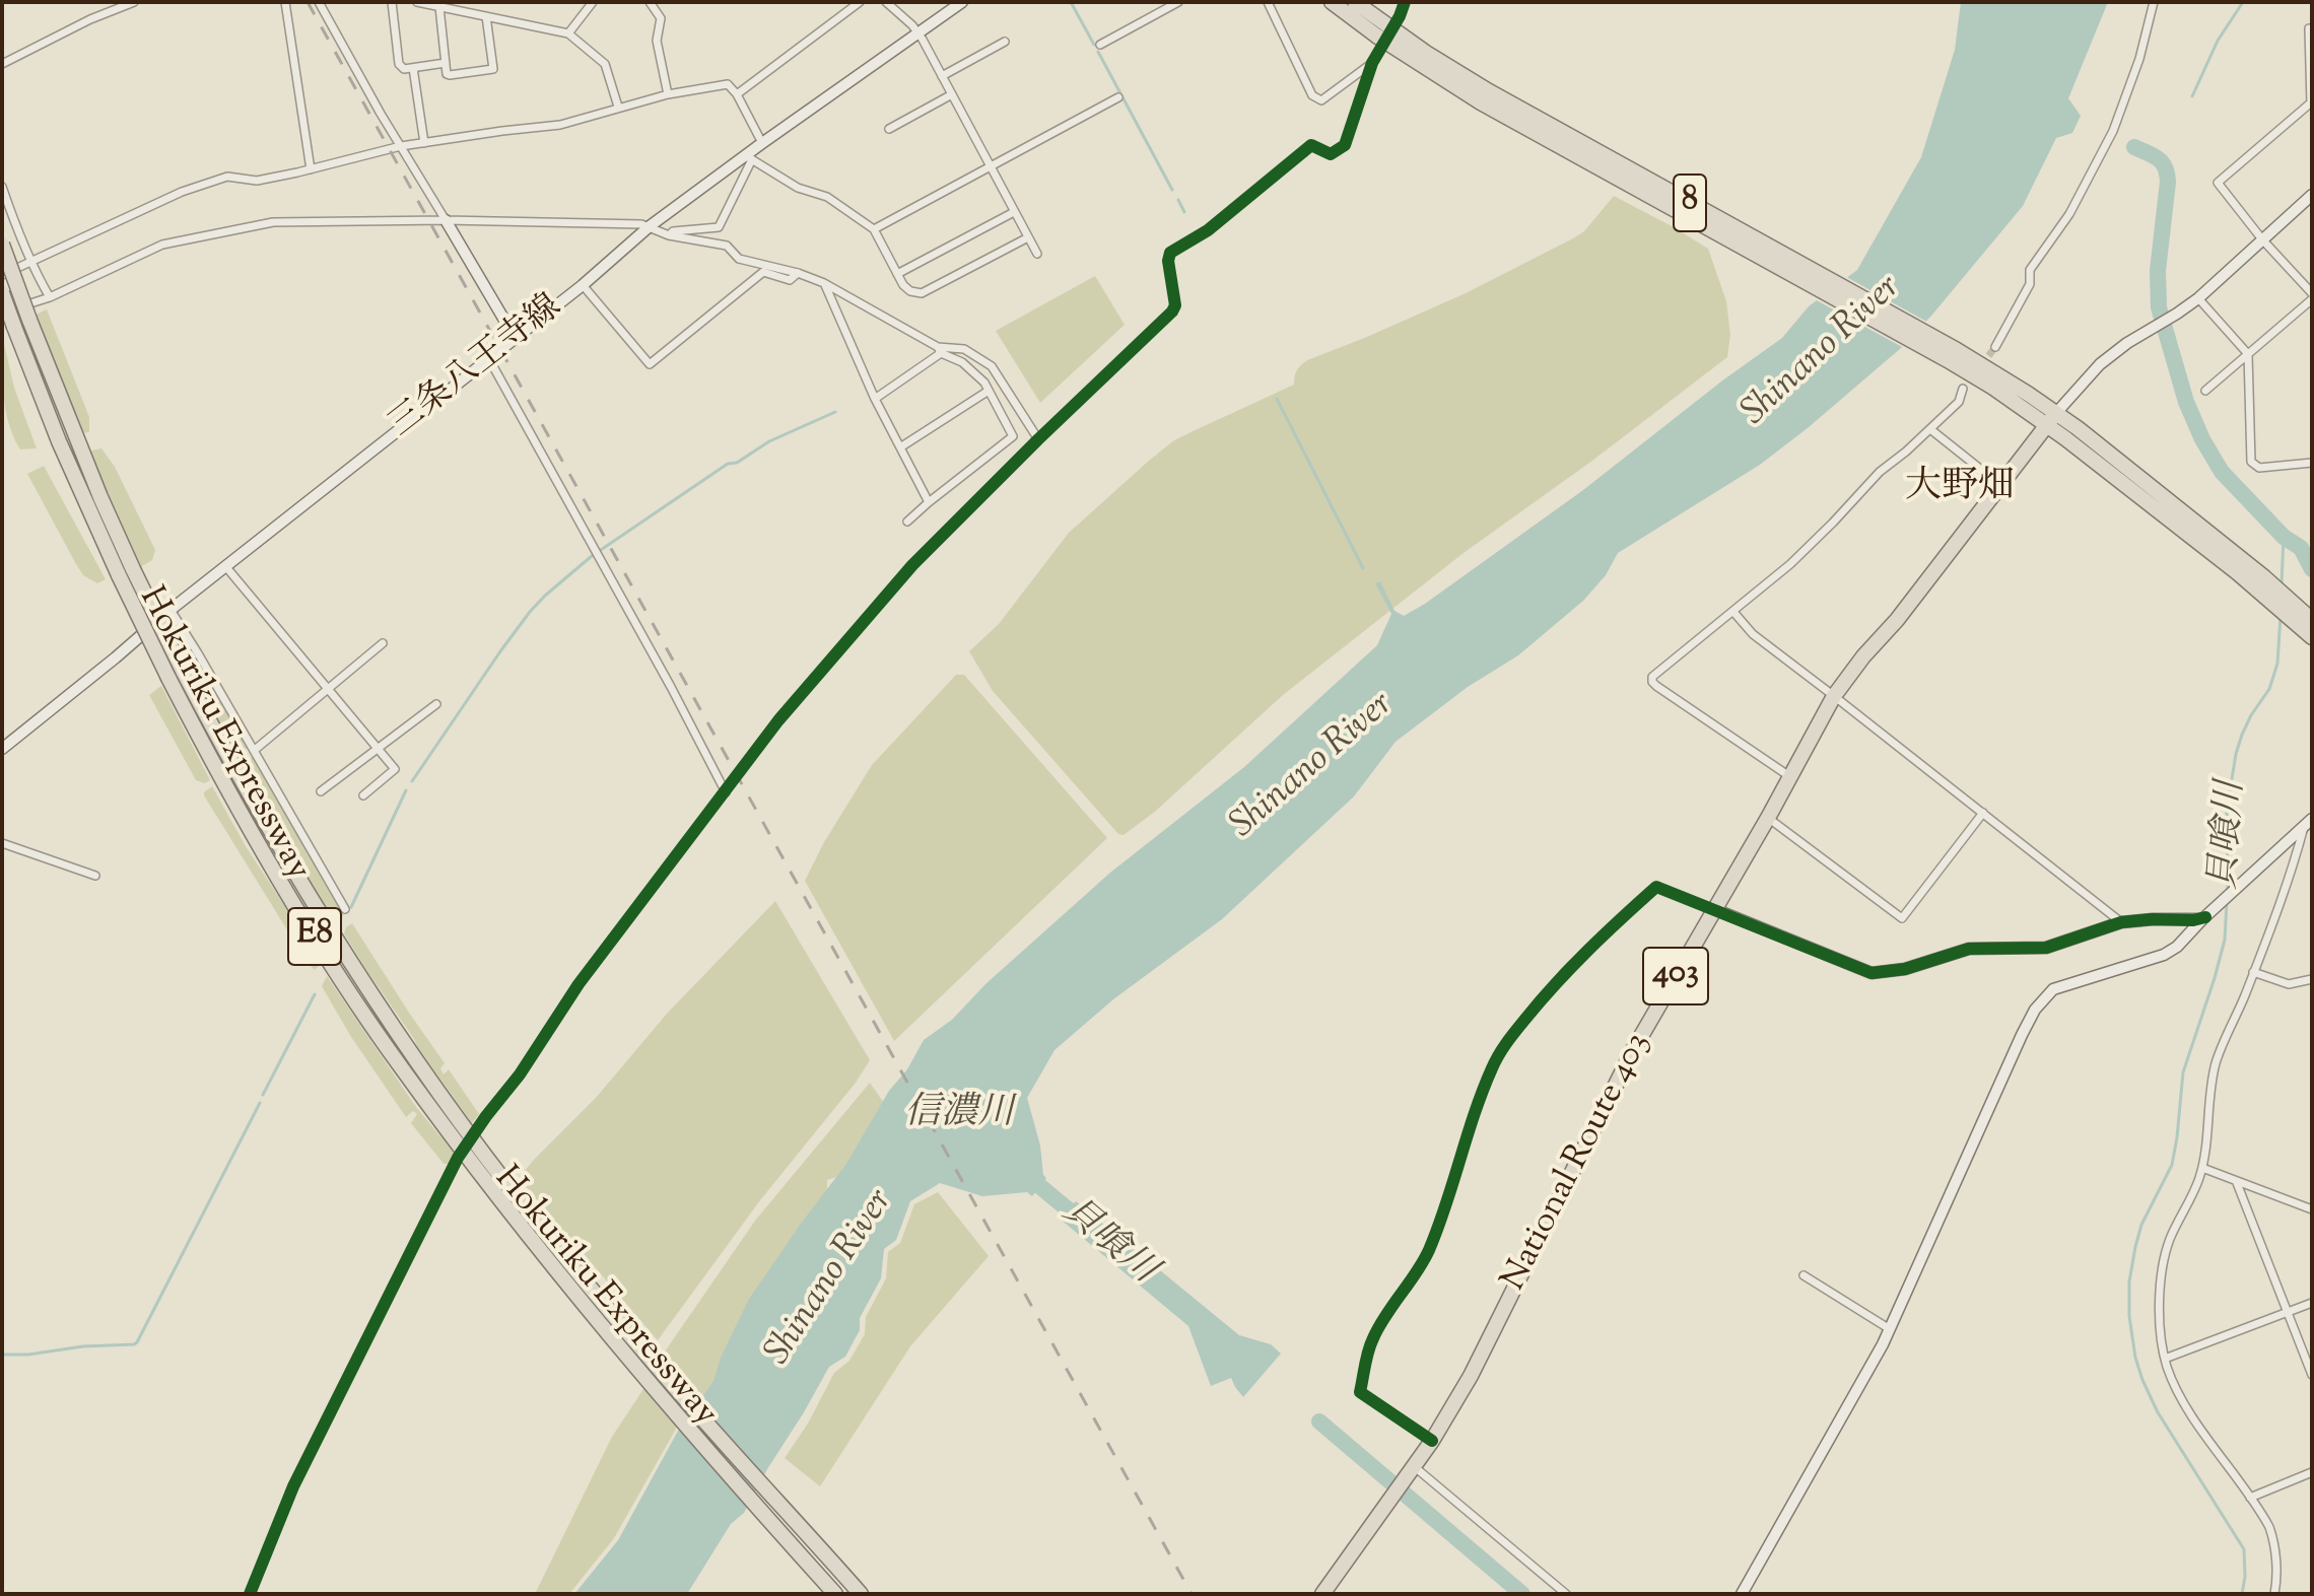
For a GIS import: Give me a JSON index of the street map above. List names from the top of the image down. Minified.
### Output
{"streets":{"highway":["8","Hokuriku Expressway","E8","403","National Route 403"],"street":["三条八王寺線"]},"crossings":[["8","National Route 403"]],"districts":["大野畑"],"water":["Shinano River","貝喰川","信濃川"]}
